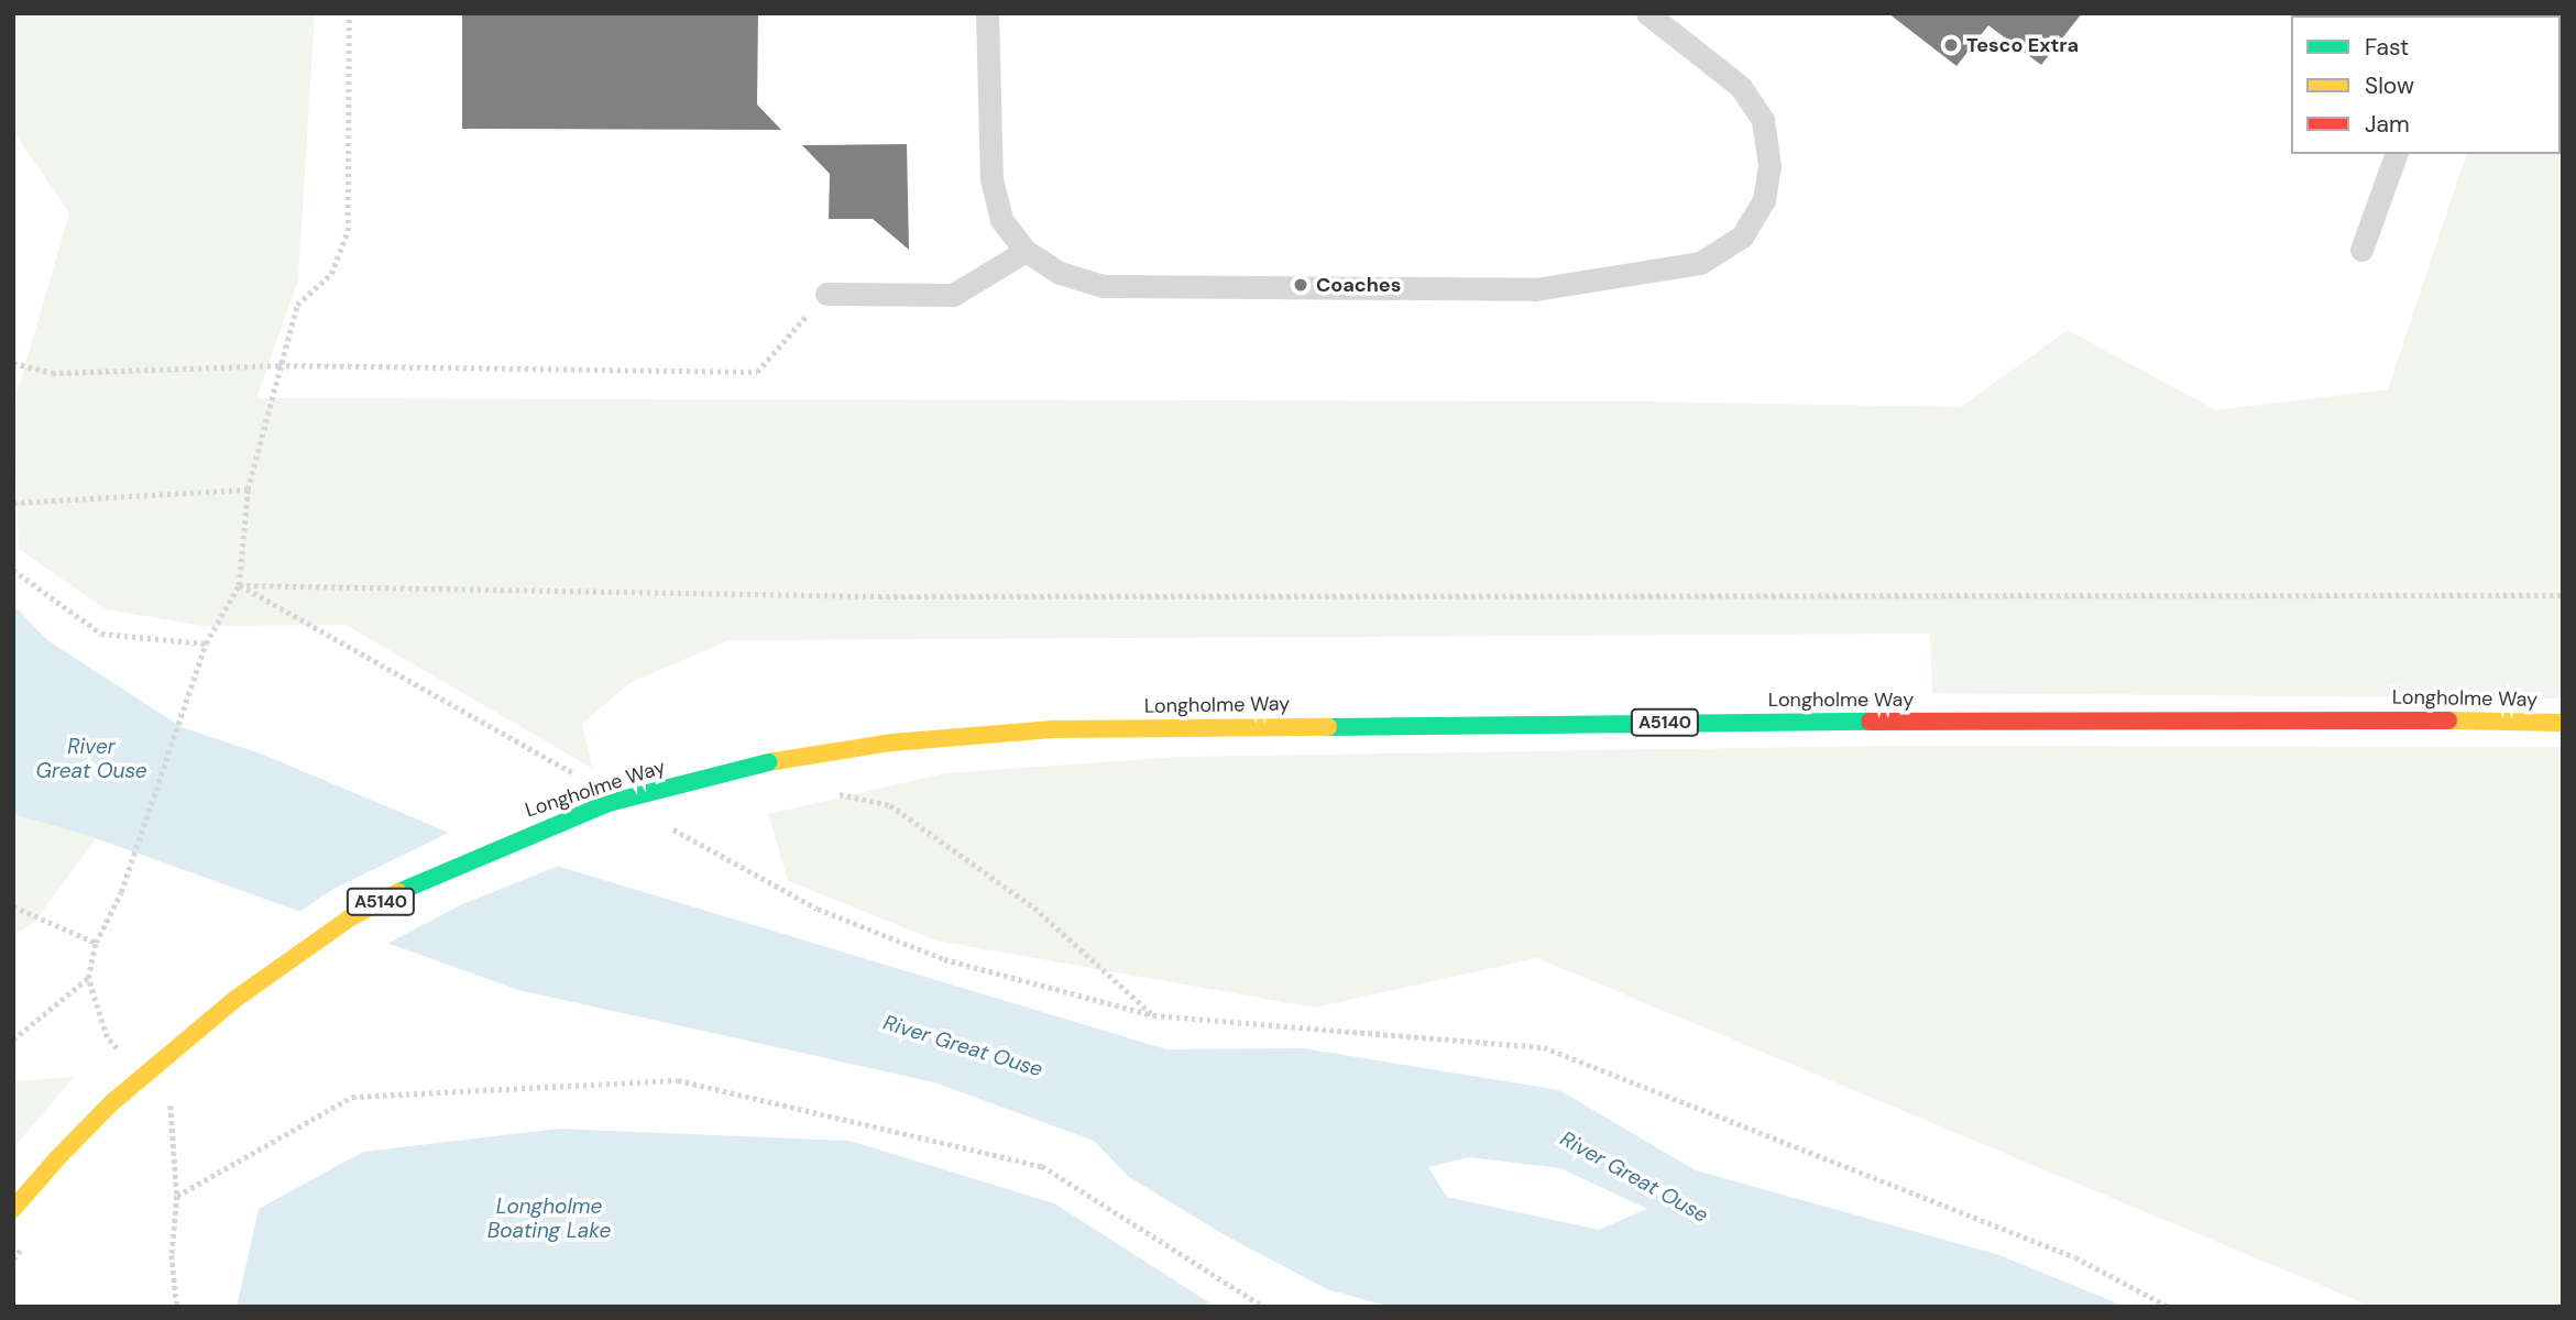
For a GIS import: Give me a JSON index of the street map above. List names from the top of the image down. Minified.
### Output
{"streets":{"main road":["Longholme Way","A5140"]},"water":["River Great Ouse","Longholme Boating Lake"],"places":["Tesco Extra","Coaches"],"legend":["Fast","Slow","Jam"]}
